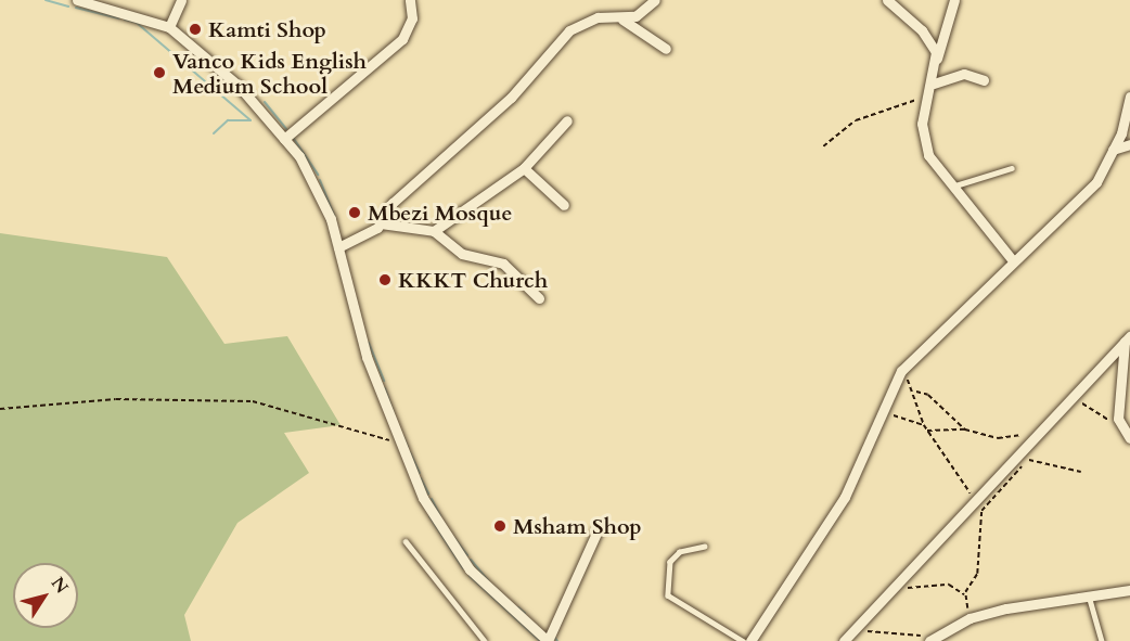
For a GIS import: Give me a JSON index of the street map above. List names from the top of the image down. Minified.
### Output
{"places":["Kamti Shop","Vanco Kids English Medium School","Mbezi Mosque","KKKT Church","Msham Shop"],"north":"top right"}
